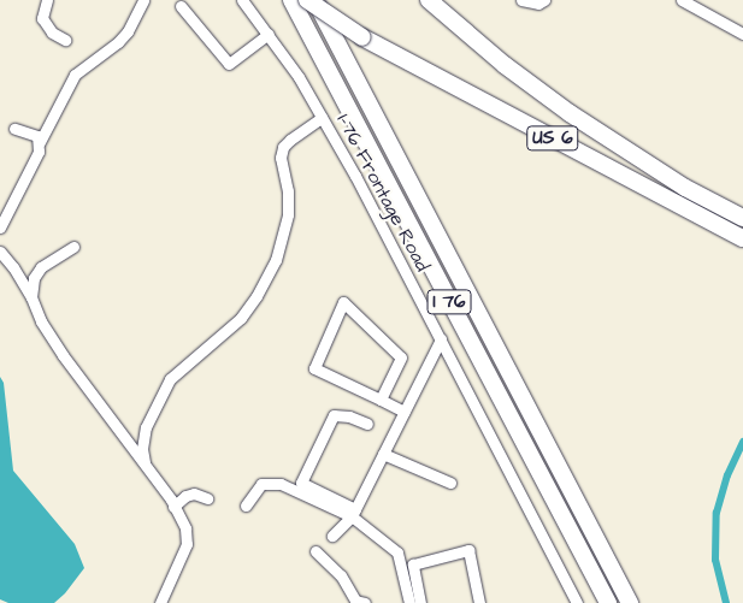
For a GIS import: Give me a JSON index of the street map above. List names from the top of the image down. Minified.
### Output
{"streets":{"highway":["US 6","I 76"],"street":["I-76 Frontage Road"]}}
